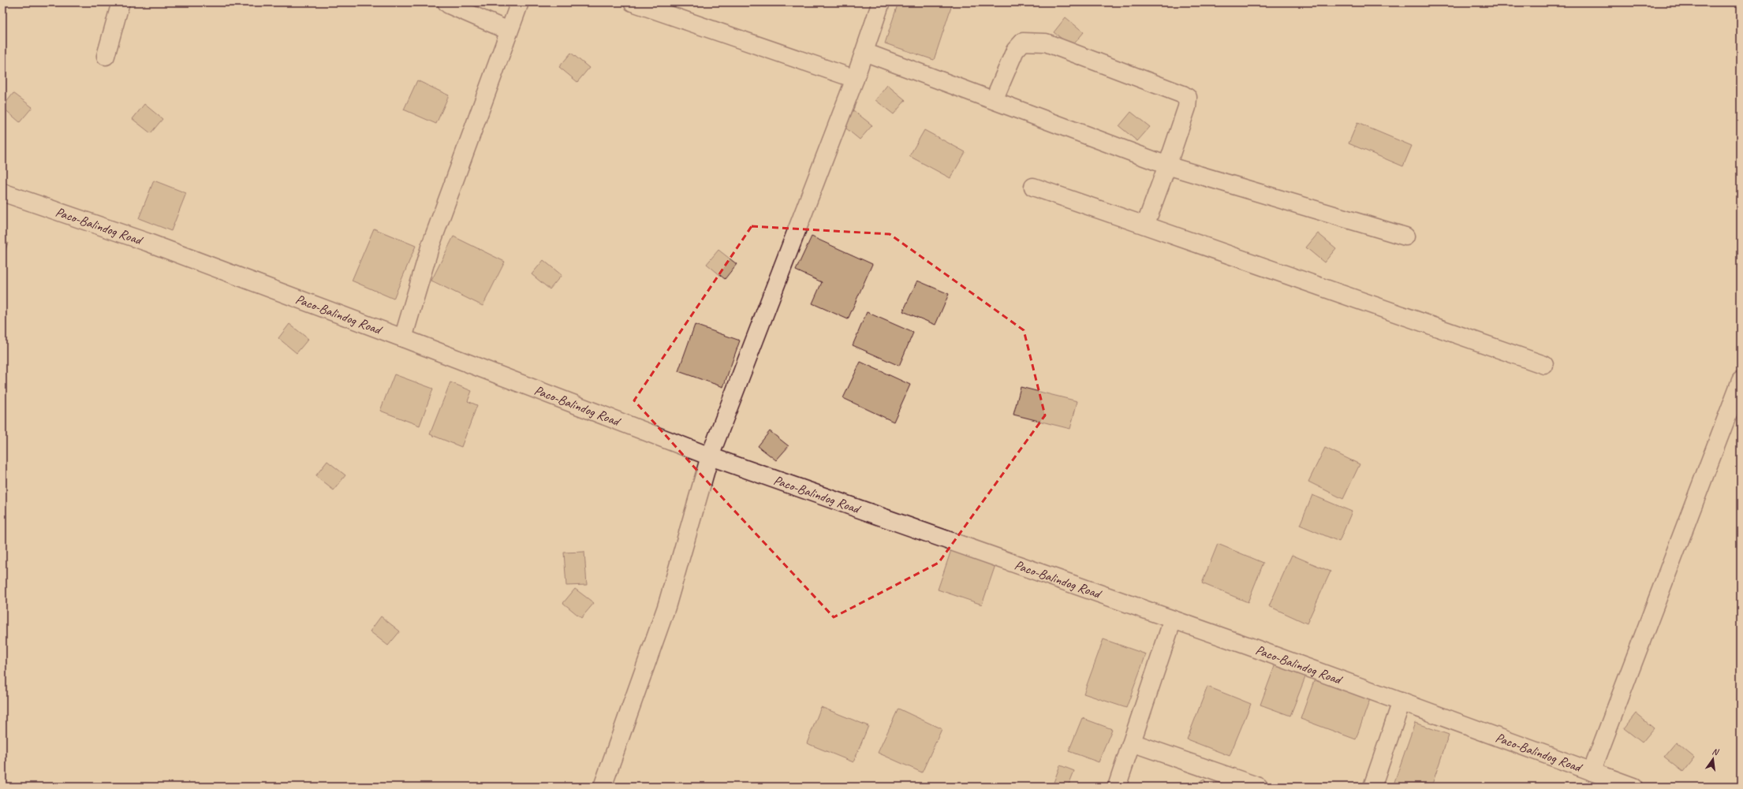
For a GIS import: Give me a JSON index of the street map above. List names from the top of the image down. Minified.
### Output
{"streets":{"street":["Paco-Balindog Road"]},"north":"top"}
